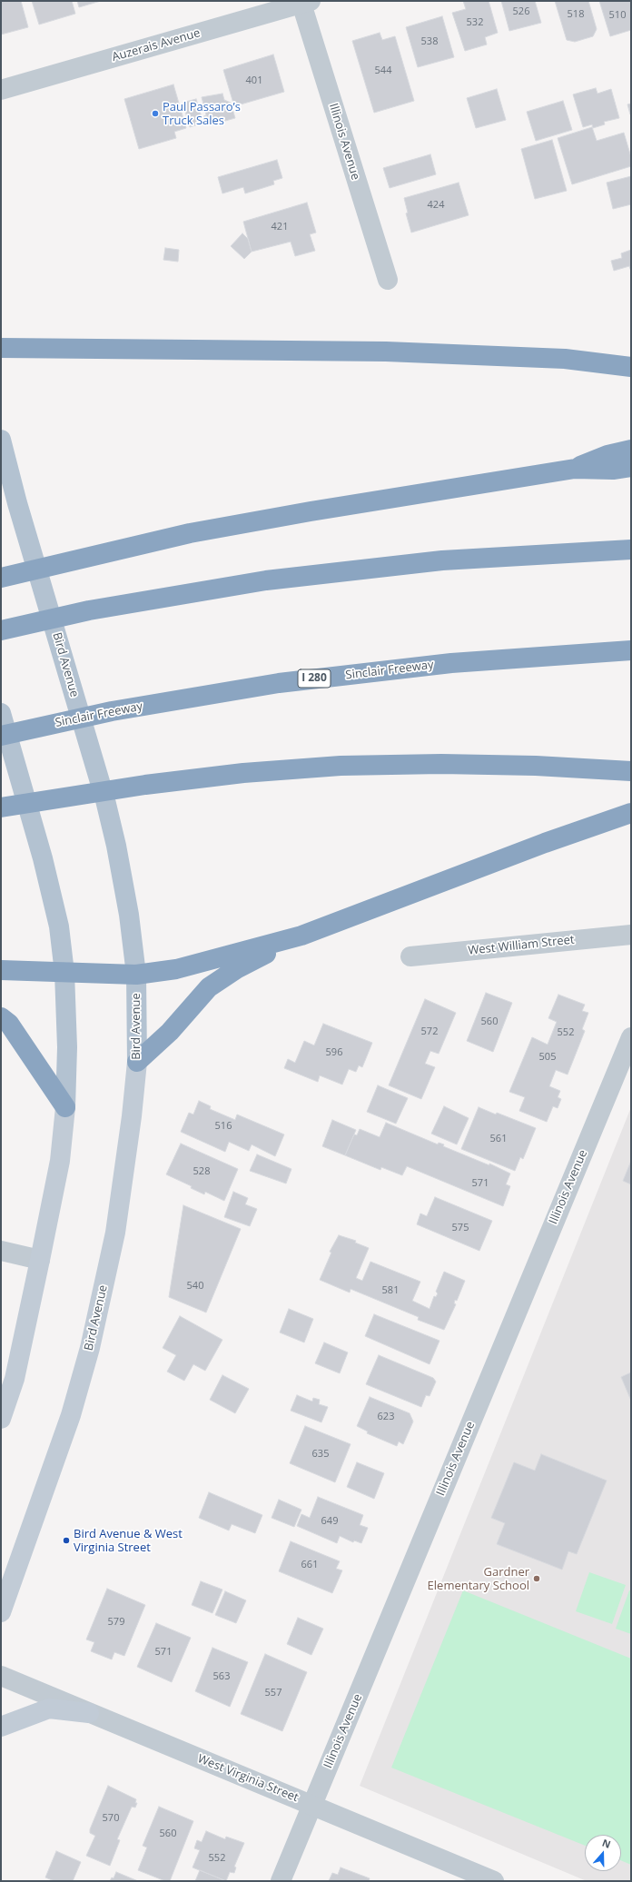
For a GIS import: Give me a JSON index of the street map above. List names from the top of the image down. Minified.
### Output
{"streets":{"highway":["Sinclair Freeway","I 280"],"main road":["Bird Avenue"],"street":["Auzerais Avenue","Illinois Avenue","West William Street","West Virginia Street"]},"crossings":[["Auzerais Avenue","Illinois Avenue"],["Illinois Avenue","West Virginia Street"]],"places":["Paul Passaro’s Truck Sales","Bird Avenue & West Virginia Street","Gardner Elementary School"],"house_numbers":["526","518","510","532","538","544","401","424","421","560","572","552","596","505","516","561","528","571","575","540","581","623","635","649","661","579","571","563","557","570","560","552"],"north":"top"}
